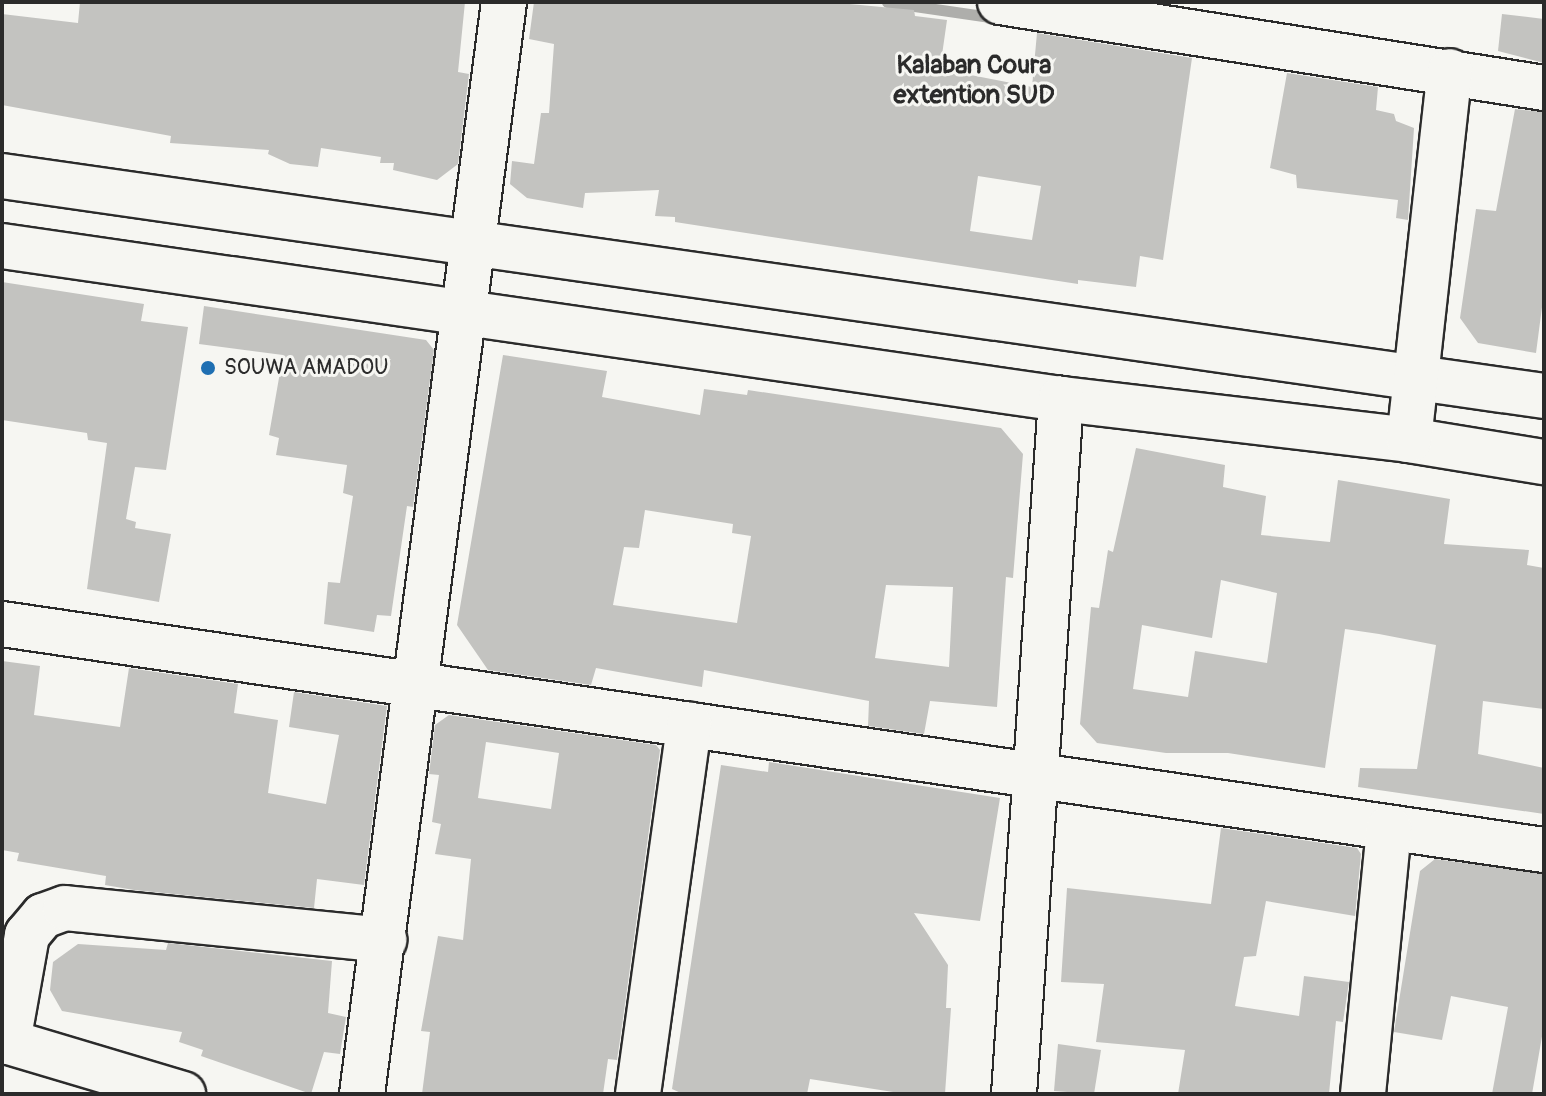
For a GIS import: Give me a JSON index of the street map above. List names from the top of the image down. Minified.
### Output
{"districts":["Kalaban Coura extention SUD"],"places":["SOUWA AMADOU"]}
